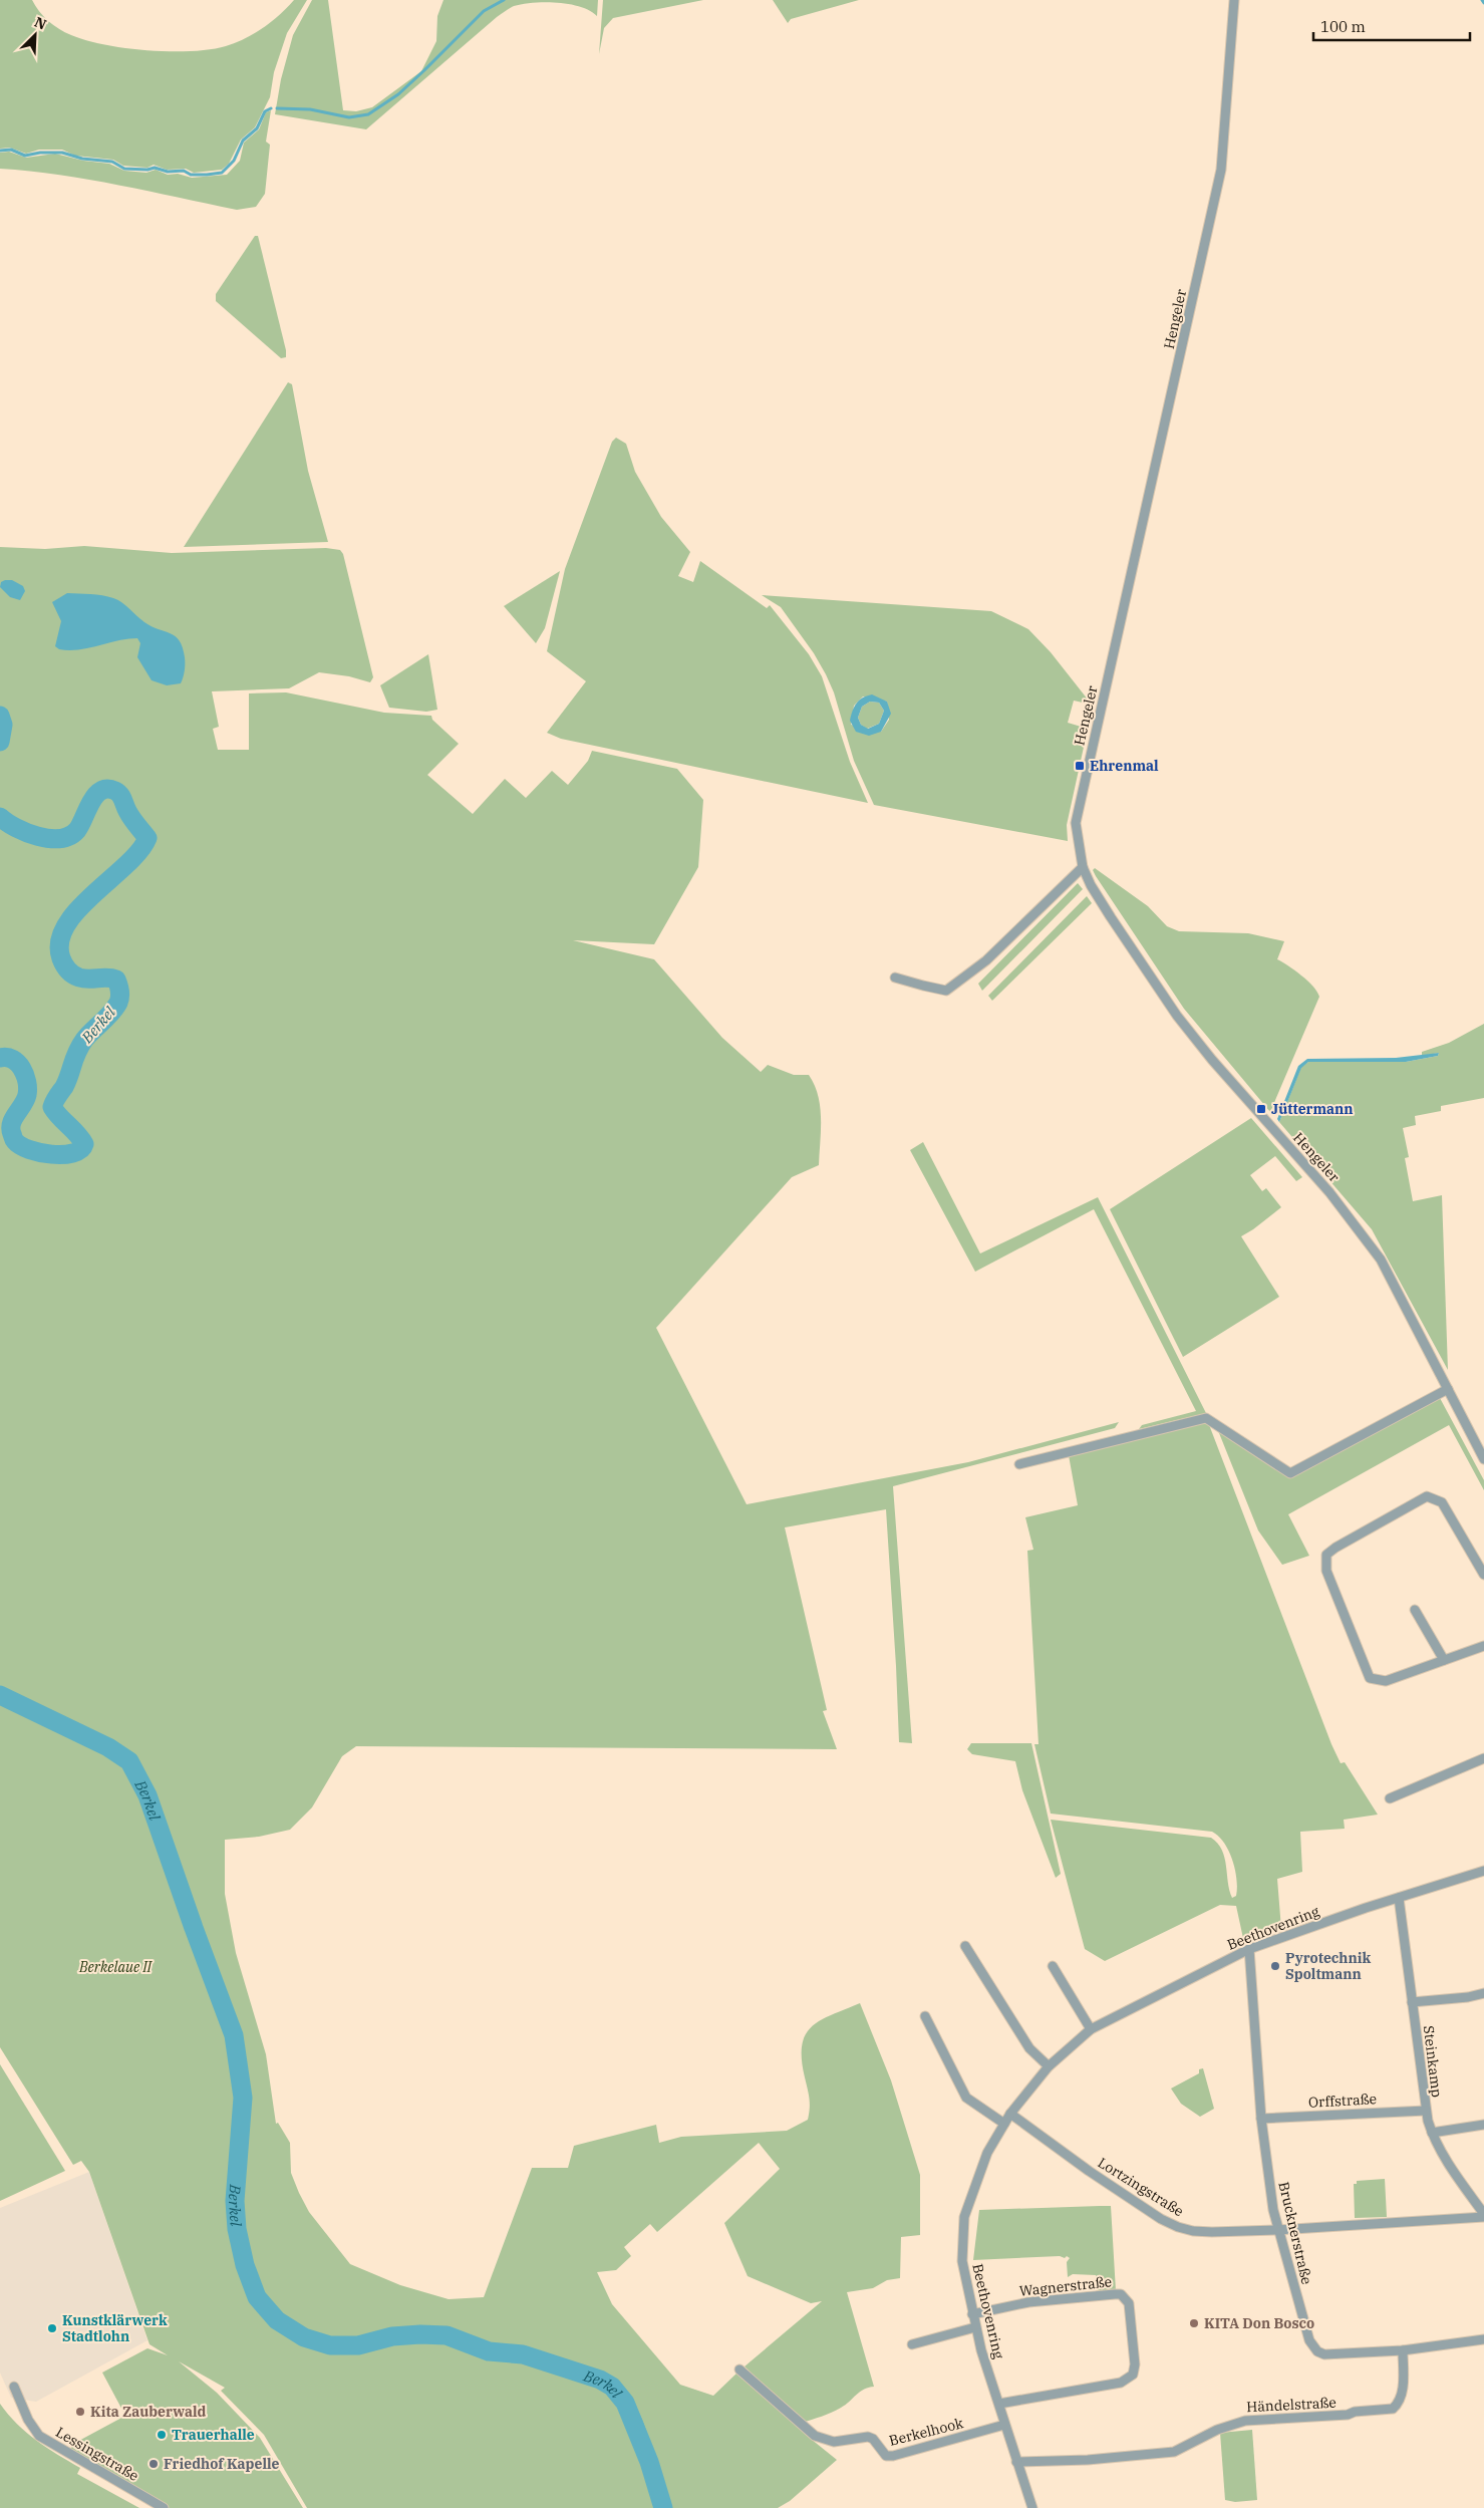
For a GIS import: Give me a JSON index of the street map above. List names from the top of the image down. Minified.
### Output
{"streets":{"street":["Hengeler","Beethovenring","Steinkamp","Orffstraße","Lortzingstraße","Brucknerstraße","Wagnerstraße","Händelstraße","Berkelhook","Lessingstraße"]},"crossings":[["Beethovenring","Steinkamp"],["Beethovenring","Lortzingstraße"],["Beethovenring","Brucknerstraße"],["Beethovenring","Wagnerstraße"],["Beethovenring","Händelstraße"],["Beethovenring","Berkelhook"],["Steinkamp","Orffstraße"],["Steinkamp","Lortzingstraße"],["Orffstraße","Brucknerstraße"],["Lortzingstraße","Brucknerstraße"],["Brucknerstraße","Händelstraße"]],"water":["Berkel"],"parks":["Berkelaue II"],"places":{"transit":["Ehrenmal","Jüttermann"],"other":["Pyrotechnik Spoltmann","KITA Don Bosco","Kunstklärwerk Stadtlohn","Kita Zauberwald","Trauerhalle","Friedhof Kapelle"]},"scale_bar":"100 m","north":"top right"}
